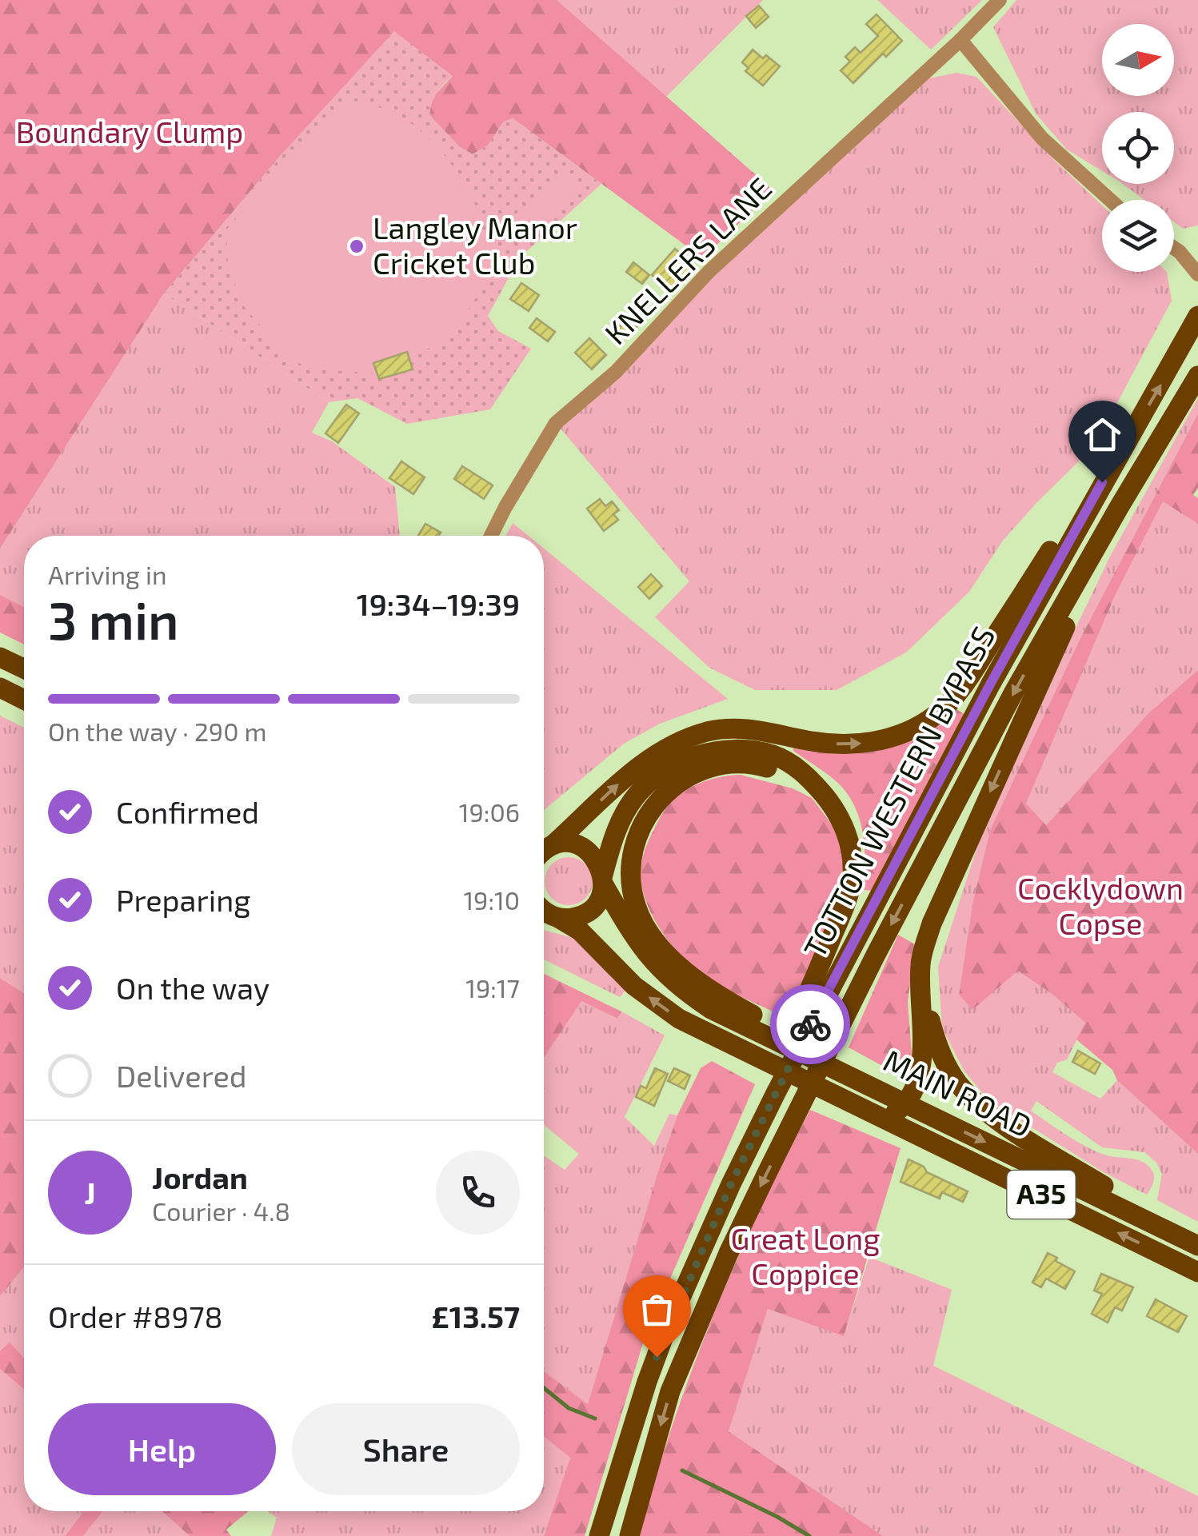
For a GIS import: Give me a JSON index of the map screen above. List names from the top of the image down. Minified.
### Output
{"streets":{"main road":["TOTTON WESTERN BYPASS","MAIN ROAD","A35"],"street":["KNELLERS LANE"]},"parks":["Boundary Clump","Cocklydown Copse","Great Long Coppice"],"places":["Langley Manor Cricket Club"],"north":"right","page":{"heading":["3 min","Arriving in","19:34–19:39"],"panel":["Jordan","Courier · 4.8","Order #8978","£13.57"],"bar":"On the way · 290 m","list":[["Confirmed","19:06"],["Preparing","19:10"],["On the way","19:17"],"Delivered"],"round":"J","buttons":["Help","Share"]}}
